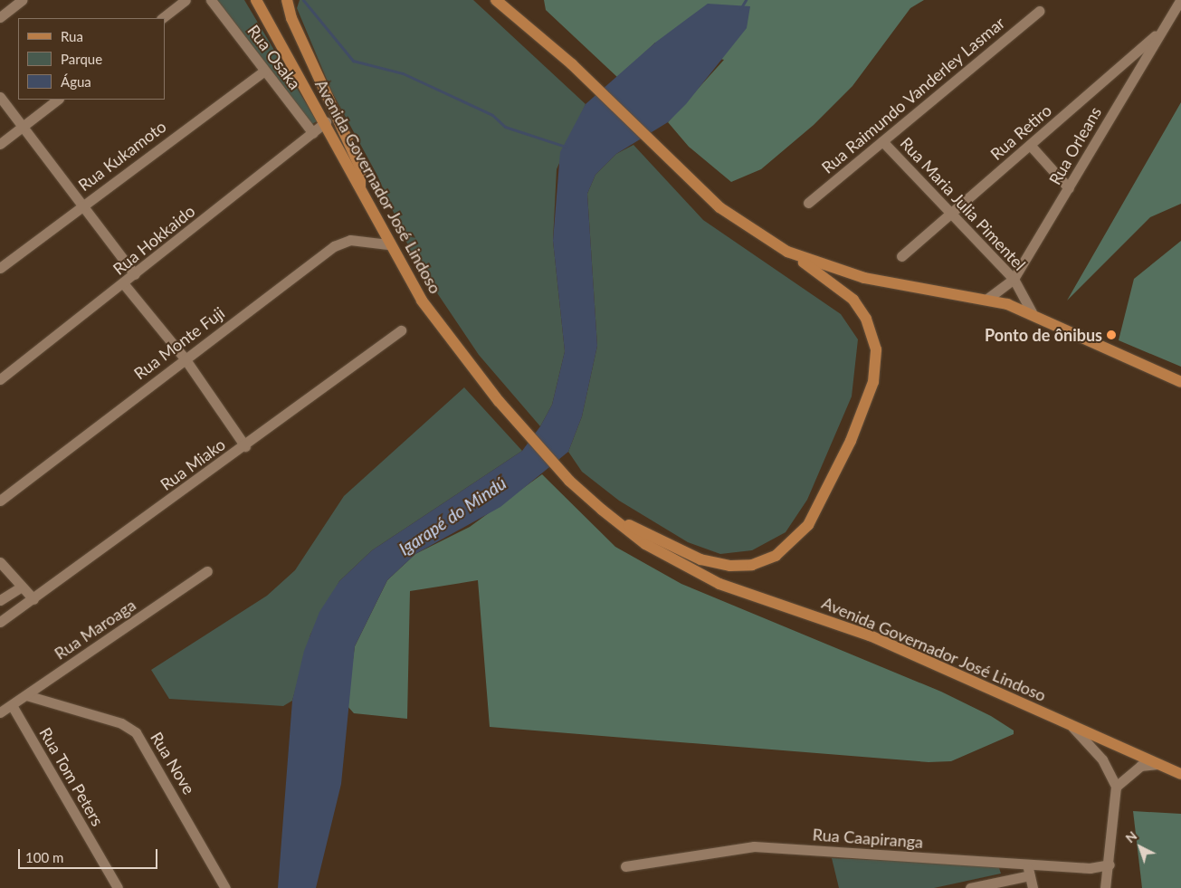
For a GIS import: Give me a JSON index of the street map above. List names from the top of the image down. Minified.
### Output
{"streets":{"main road":["Avenida Governador José Lindoso"],"street":["Rua Osaka","Rua Raimundo Vanderley Lasmar","Rua Retiro","Rua Orleans","Rua Kukamoto","Rua Maria Julia Pimentel","Rua Hokkaido","Rua Monte Fuji","Rua Miako","Rua Maroaga","Rua Nove","Rua Tom Peters","Rua Caapiranga"]},"crossings":[["Rua Osaka","Rua Kukamoto"],["Rua Osaka","Rua Hokkaido"],["Rua Raimundo Vanderley Lasmar","Rua Maria Julia Pimentel"],["Rua Retiro","Rua Orleans"],["Rua Retiro","Rua Maria Julia Pimentel"],["Rua Orleans","Rua Maria Julia Pimentel"],["Avenida Governador José Lindoso","Rua Hokkaido"],["Avenida Governador José Lindoso","Rua Monte Fuji"],["Rua Maroaga","Rua Nove"],["Rua Maroaga","Rua Tom Peters"]],"water":["Igarapé do Mindú"],"places":["Ponto de ônibus"],"legend":["Rua","Parque","Água"],"scale_bar":"100 m","north":"top left"}
